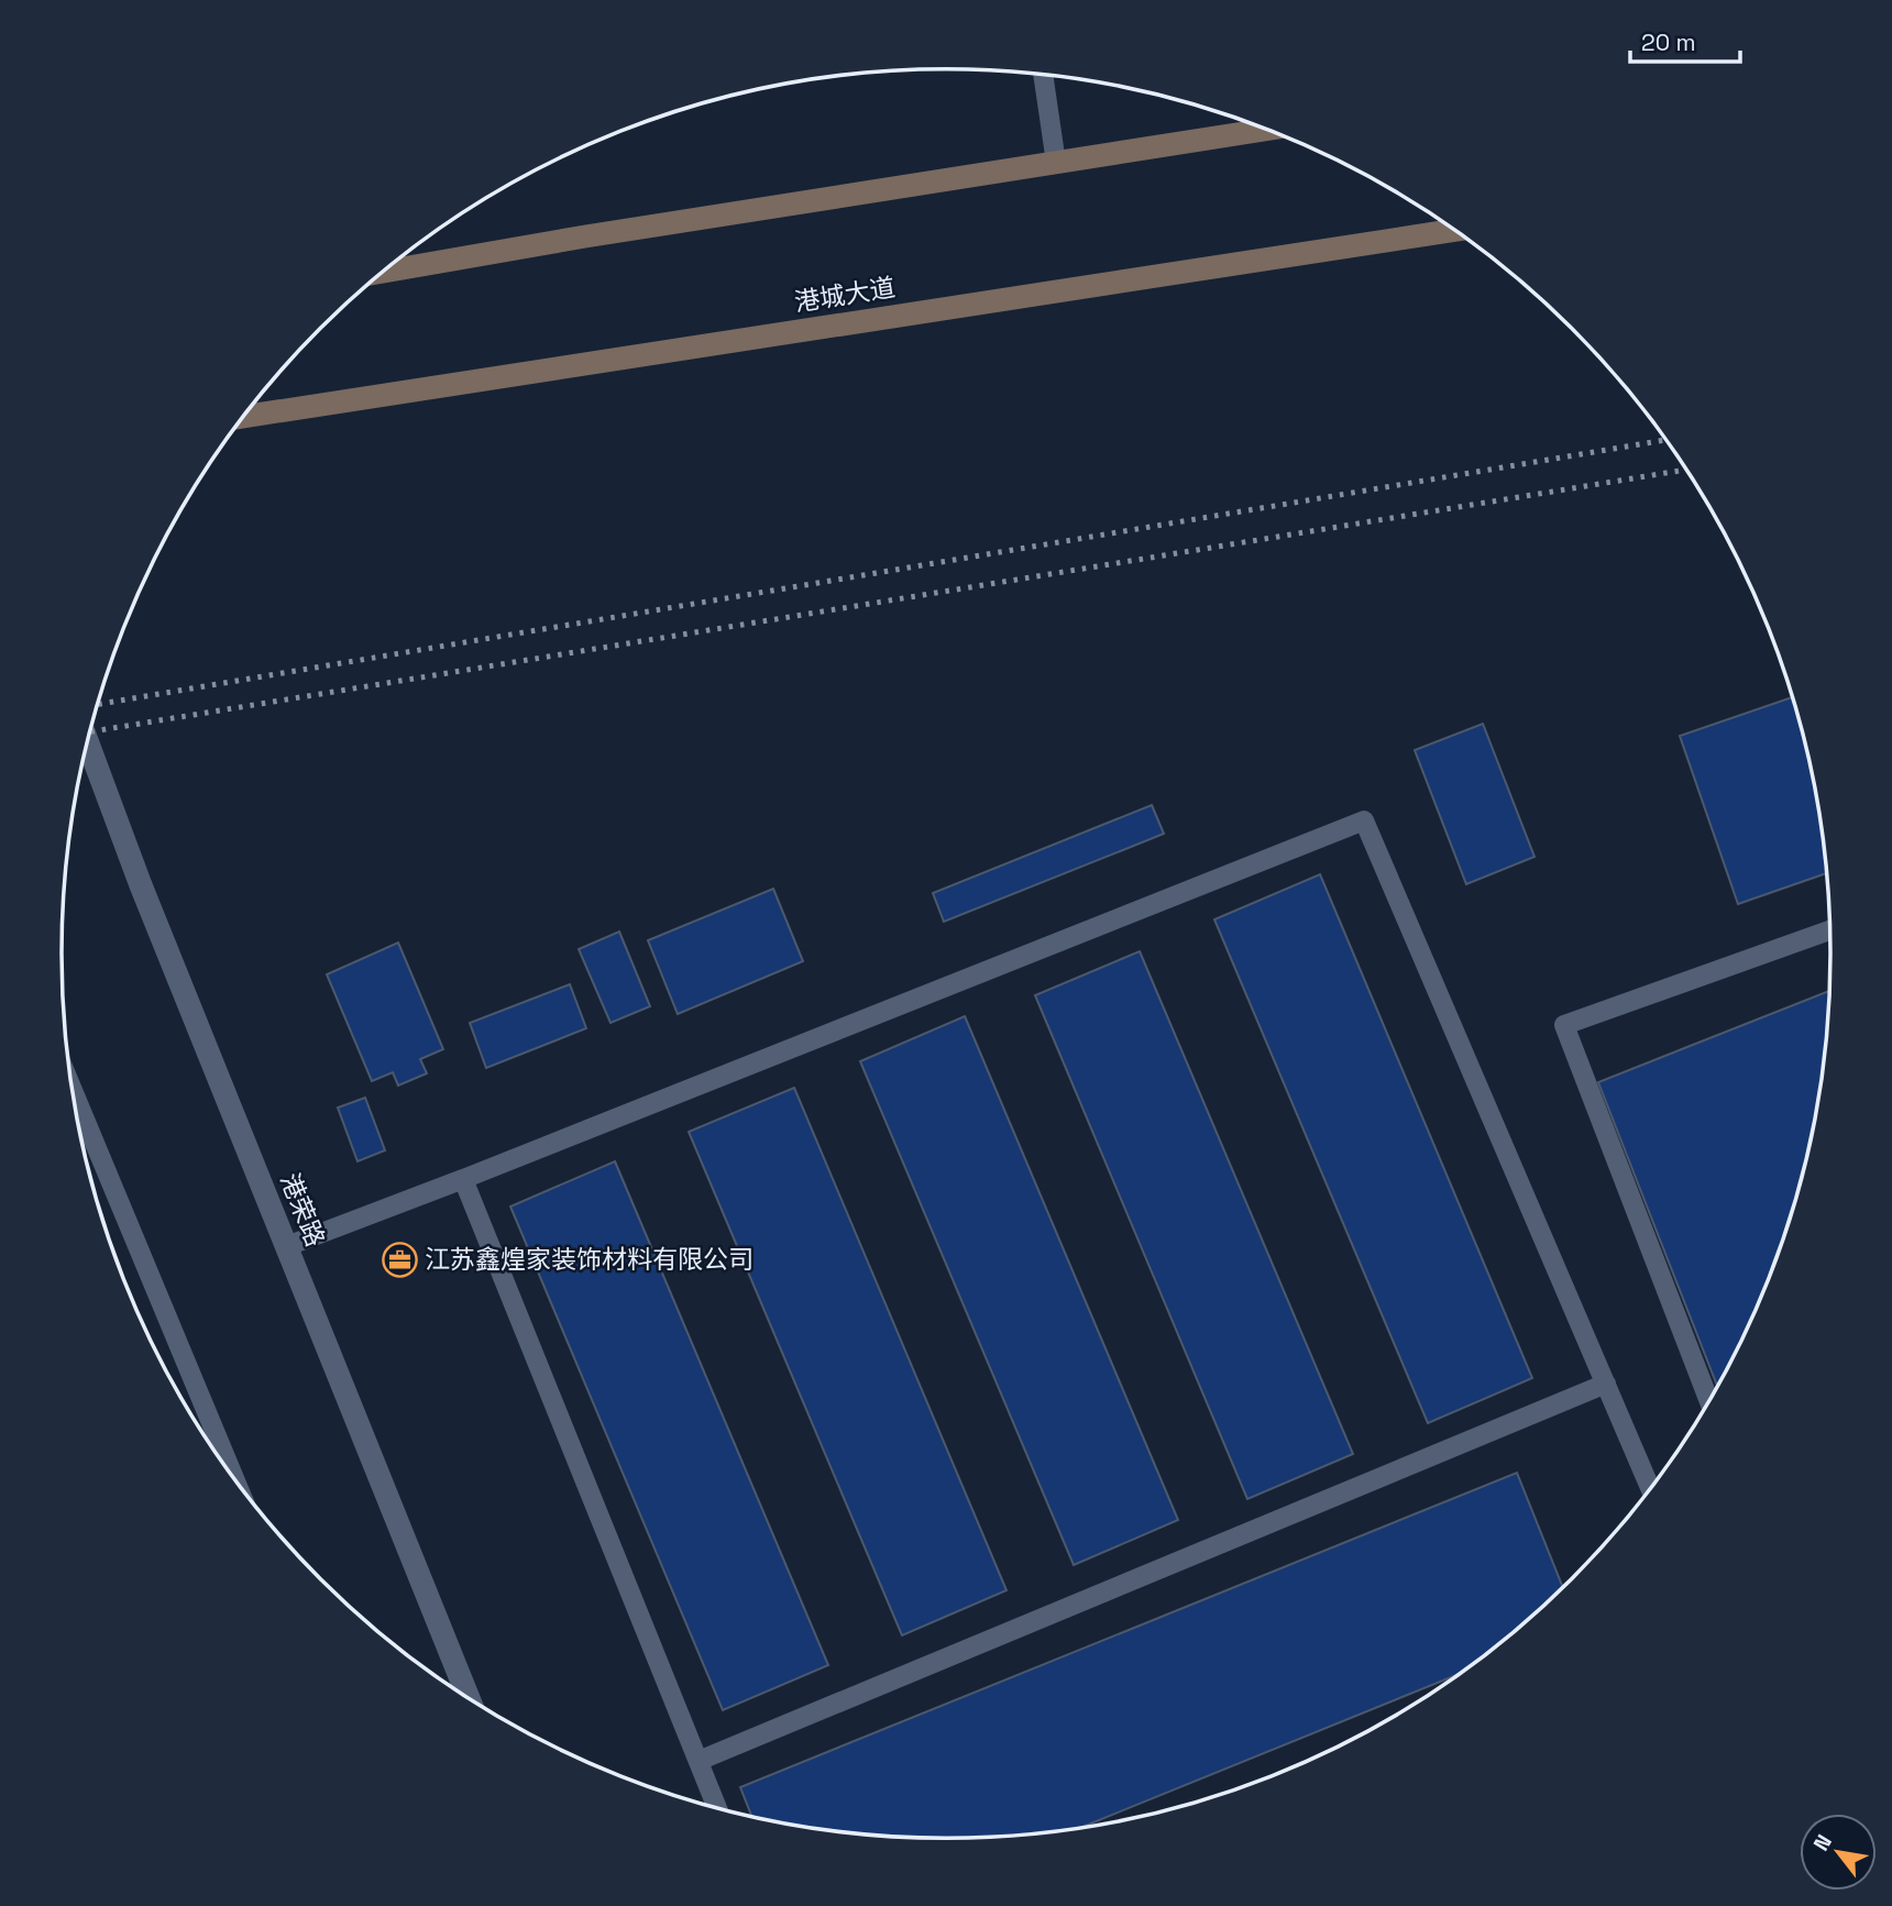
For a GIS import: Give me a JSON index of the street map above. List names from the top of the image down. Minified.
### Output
{"streets":{"main road":["港城大道"],"street":["港荣路"]},"places":{"office":["江苏鑫煌家装饰材料有限公司"]},"scale_bar":"20 m","north":"top left"}
